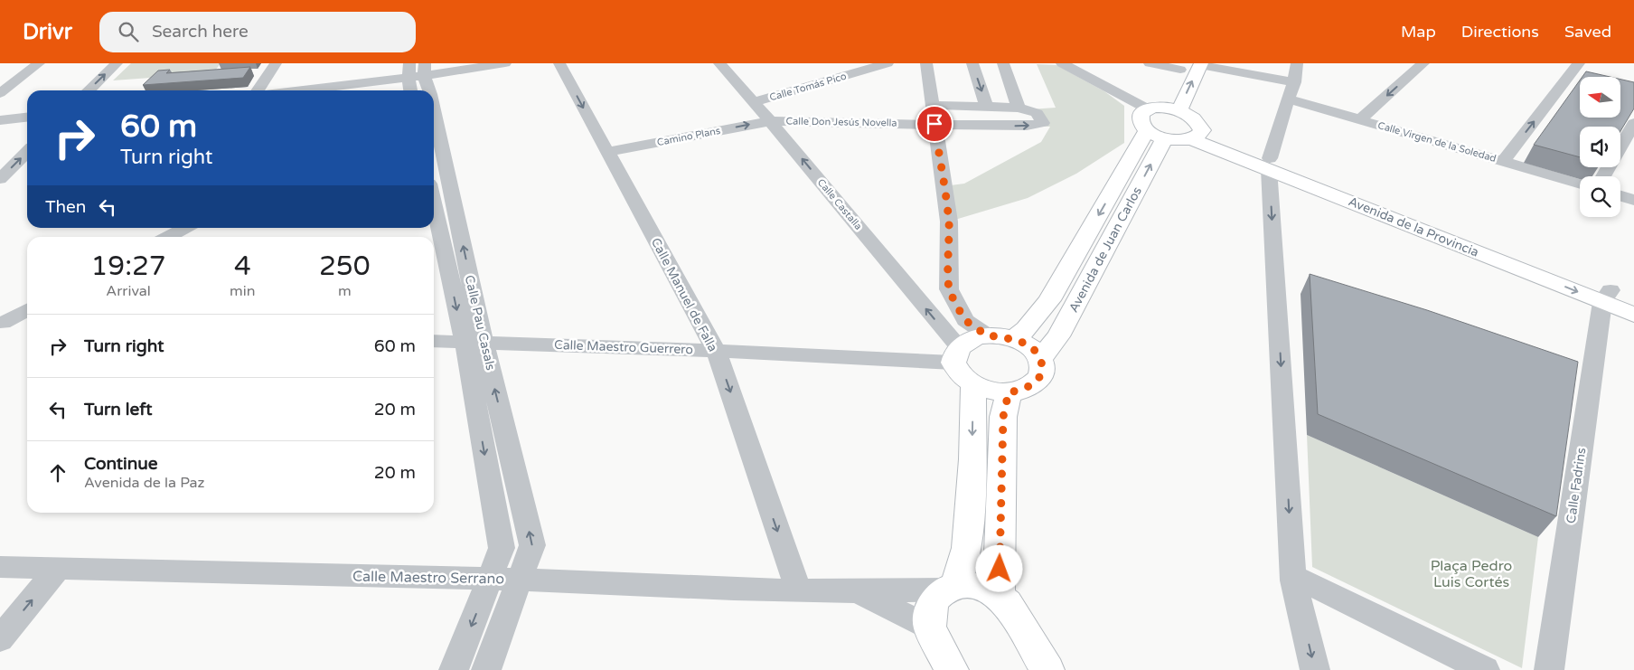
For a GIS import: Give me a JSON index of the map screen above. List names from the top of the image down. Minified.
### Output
{"streets":{"main road":["Avenida de la Provincia","Avenida de Juan Carlos"],"street":["Calle Tomás Pico","Calle Don Jesús Novella","Camino Plans","Calle Virgen de la Soledad","Calle Castalla","Calle Manuel de Falla","Calle Pau Casals","Calle Maestro Guerrero","Calle Fadrins","Calle Maestro Serrano"]},"crossings":[["Calle Tomás Pico","Calle Castalla"],["Calle Don Jesús Novella","Camino Plans"],["Calle Don Jesús Novella","Calle Castalla"],["Camino Plans","Calle Castalla"],["Camino Plans","Calle Manuel de Falla"],["Calle Castalla","Avenida de Juan Carlos"],["Calle Castalla","Calle Maestro Guerrero"],["Avenida de la Provincia","Calle Fadrins"],["Avenida de Juan Carlos","Calle Maestro Guerrero"],["Calle Manuel de Falla","Calle Maestro Guerrero"],["Calle Manuel de Falla","Calle Maestro Serrano"],["Calle Pau Casals","Calle Maestro Guerrero"],["Calle Pau Casals","Calle Maestro Serrano"]],"one_way":["Camino Plans","Calle Castalla","Calle Manuel de Falla"],"parks":["Plaça Pedro Luis Cortés"],"north":"left","page":{"header":"Drivr","search":"Search here","nav":["Map","Directions","Saved"],"turn":["60 m","Turn right"],"then":"Then","eta":["19:27","Arrival","4","min","250","m"],"list":[{"name":"Turn right","value":"60 m"},{"name":"Turn left","value":"20 m"},{"name":"Continue","note":"Avenida de la Paz","value":"20 m"}]}}
